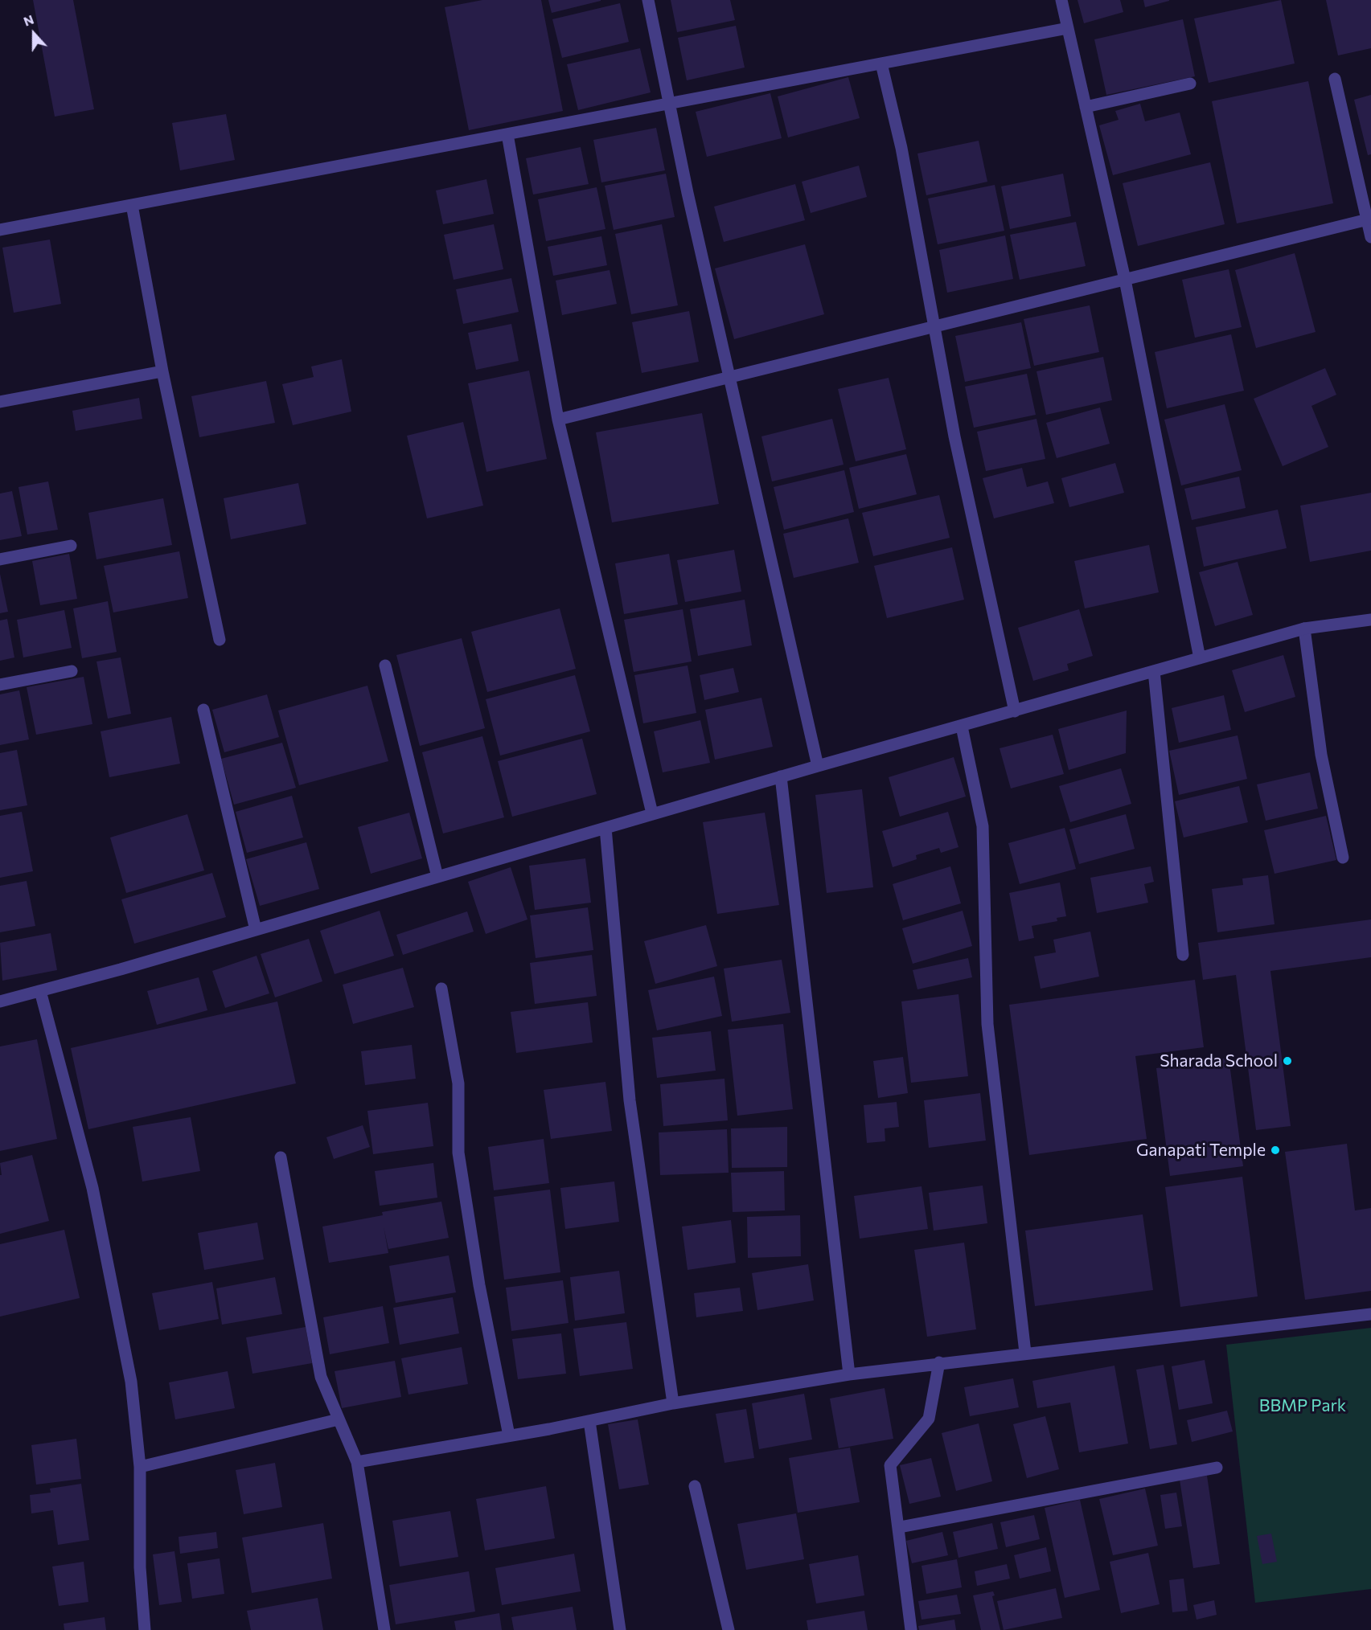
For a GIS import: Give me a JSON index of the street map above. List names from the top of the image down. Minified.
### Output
{"parks":["BBMP Park"],"places":["Sharada School","Ganapati Temple"],"north":"top"}
